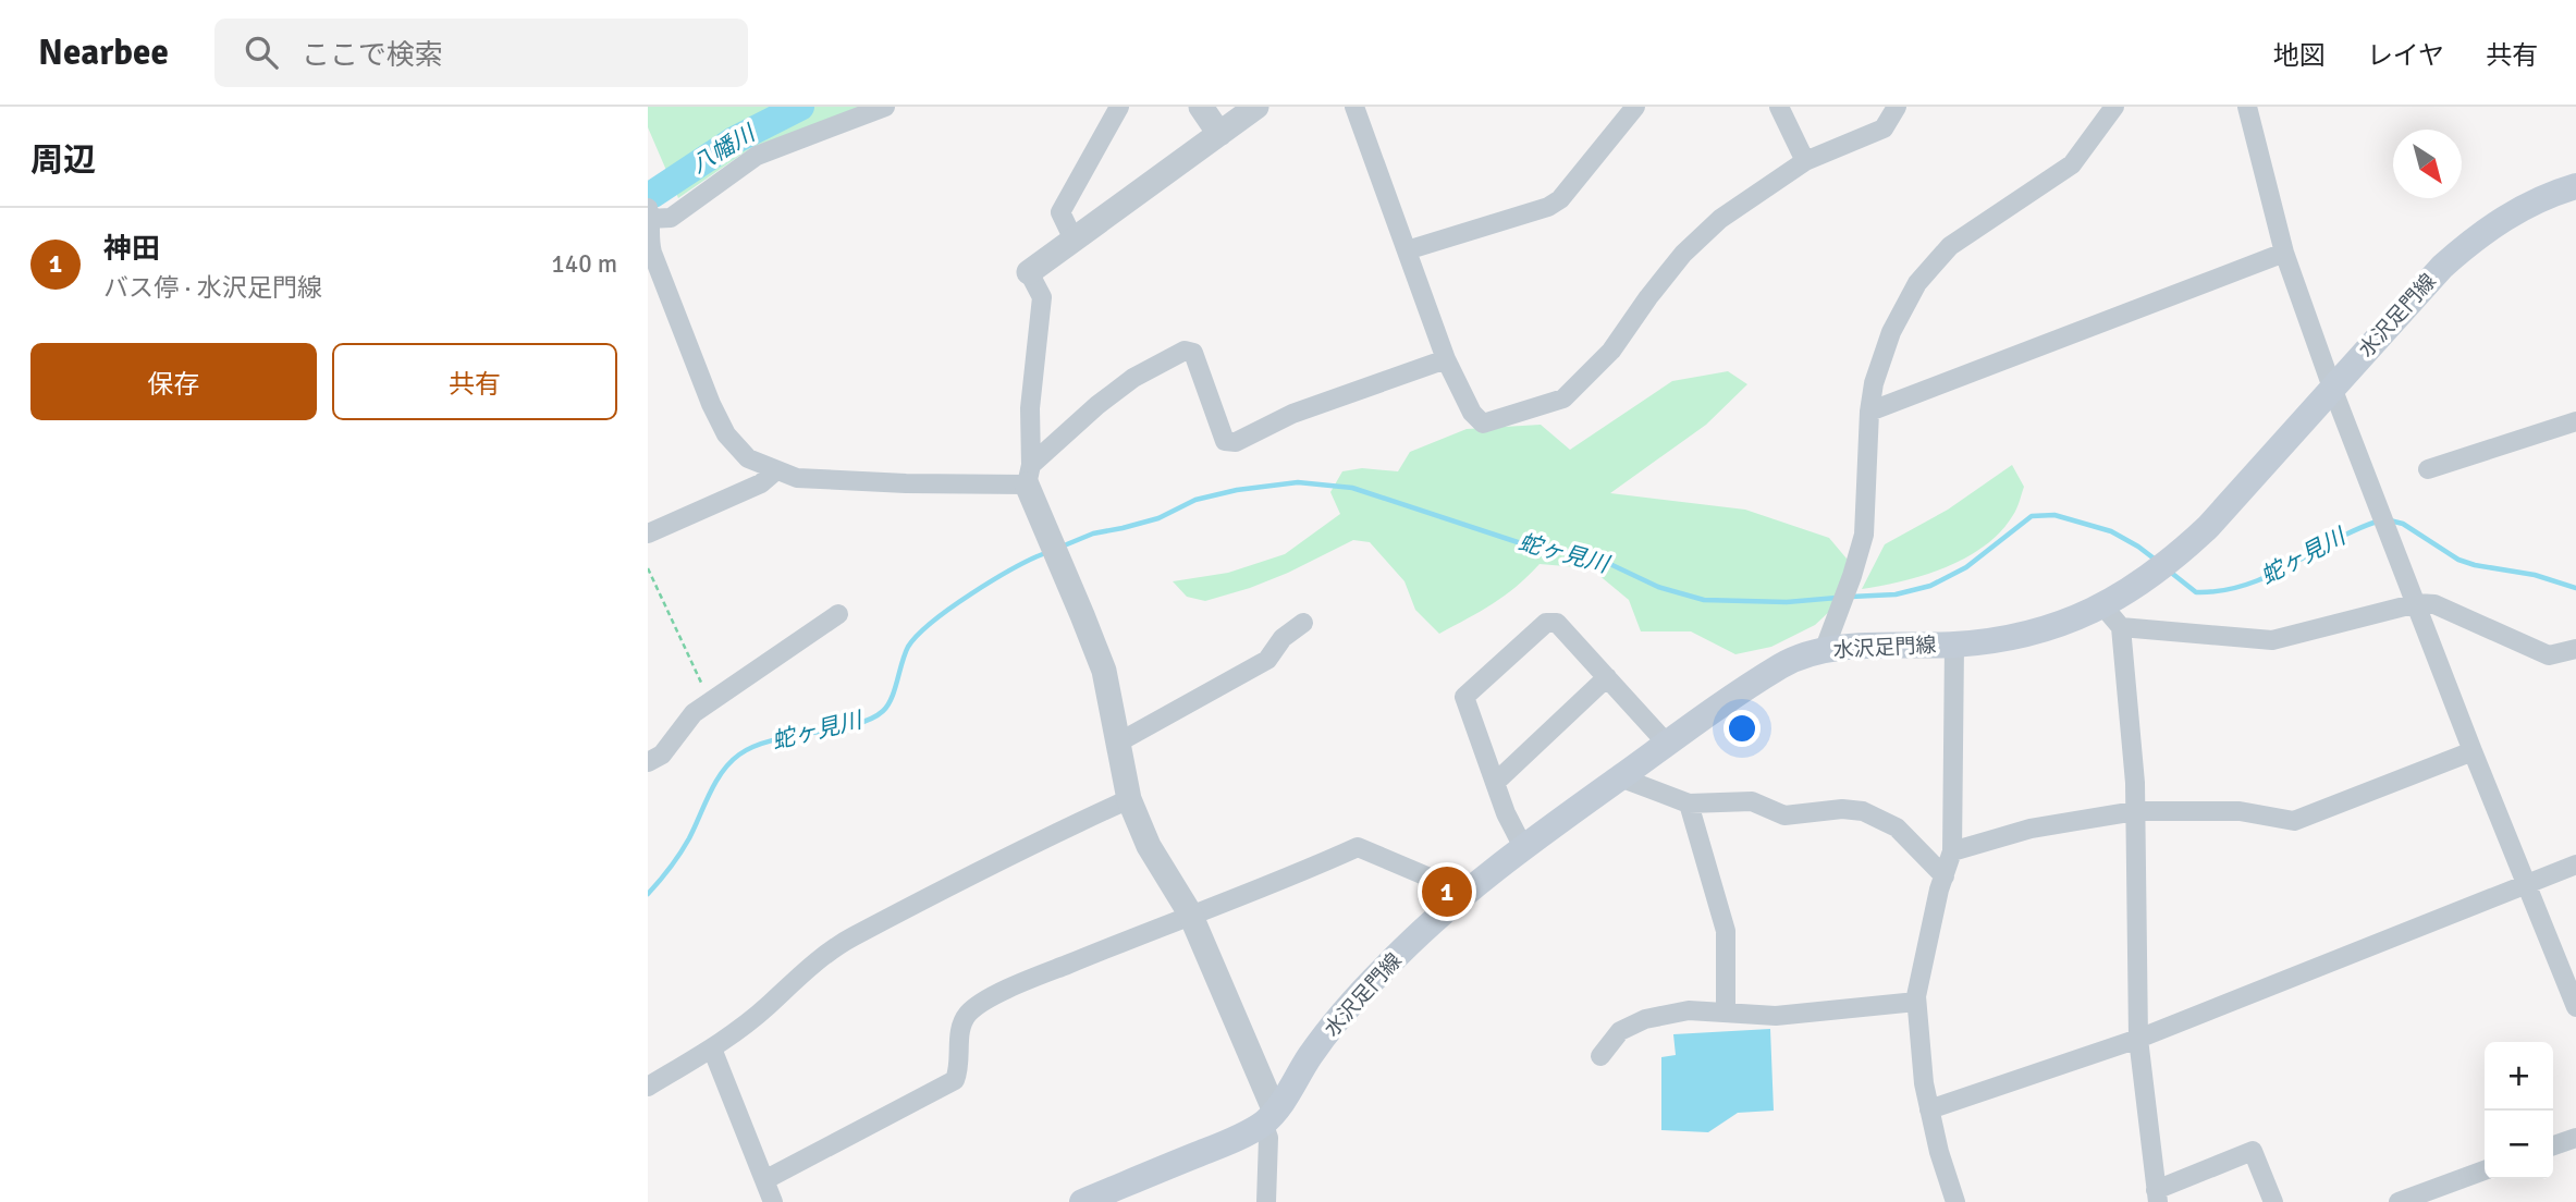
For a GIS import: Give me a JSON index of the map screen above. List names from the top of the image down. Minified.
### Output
{"streets":{"main road":["水沢足門線"]},"water":["八幡川","蛇ヶ見川"],"north":"bottom right","page":{"header":"Nearbee","search":"ここで検索","nav":["地図","レイヤ","共有"],"heading":"周辺","list":[{"mark":"1","name":"神田","note":"バス停 · 水沢足門線","value":"140 m"}],"buttons":["保存","共有"],"pins":"1","map_buttons":["+","−"]}}
